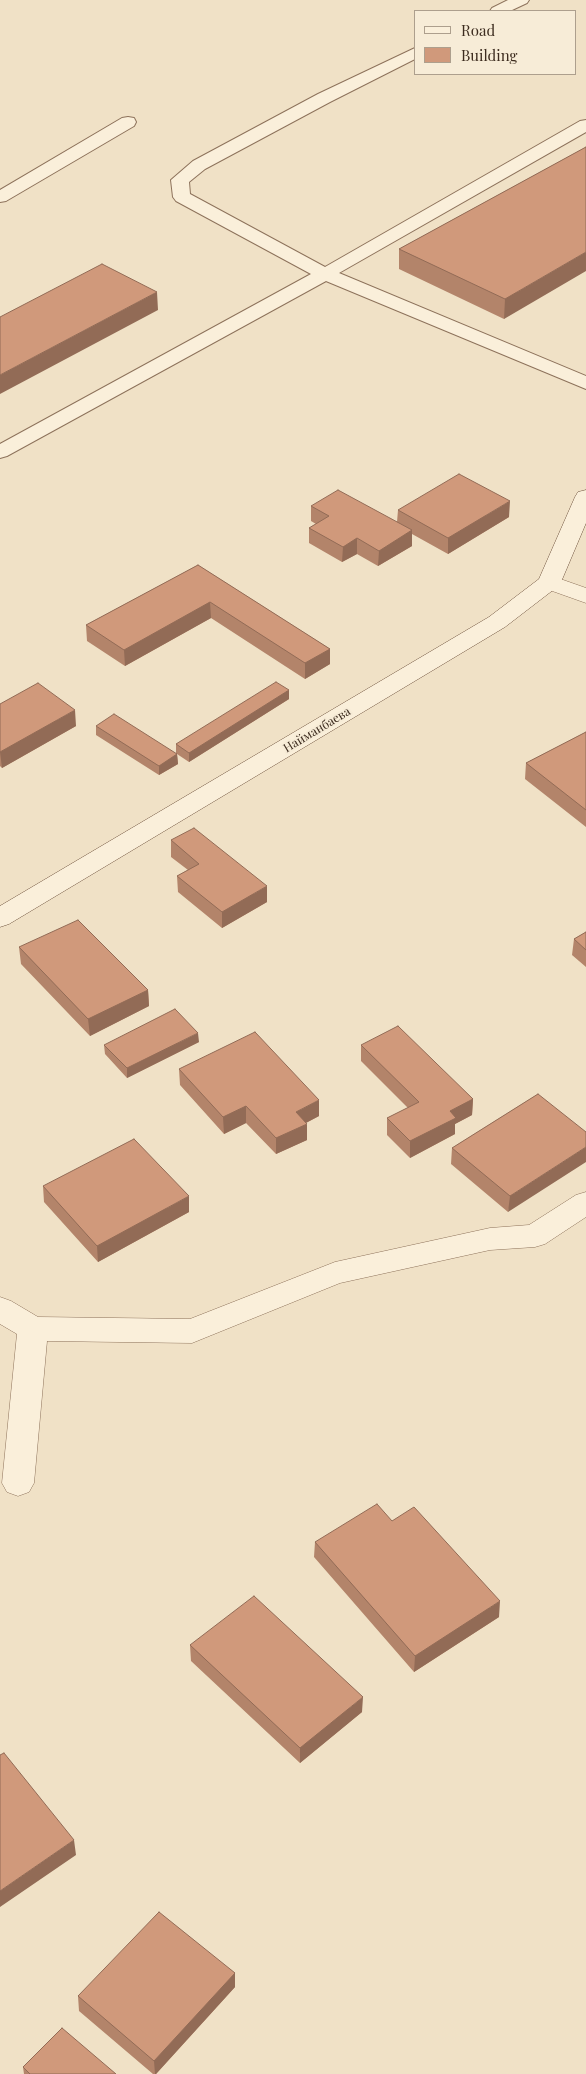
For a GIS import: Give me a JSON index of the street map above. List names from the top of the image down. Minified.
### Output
{"streets":{"main road":["Найманбаева"]},"legend":["Road","Building"]}
